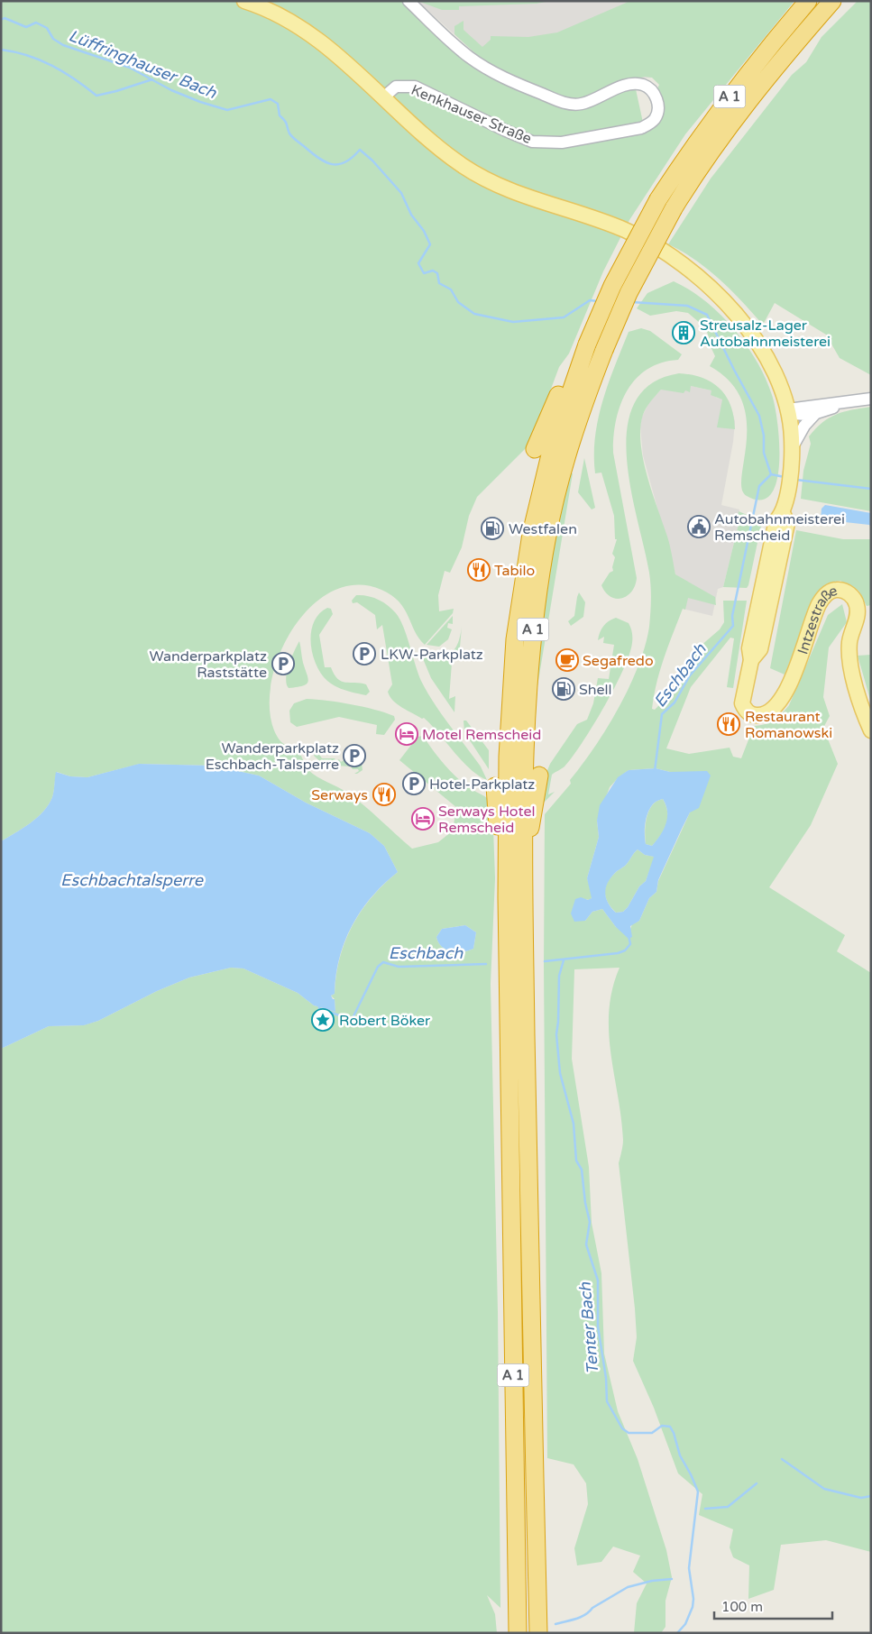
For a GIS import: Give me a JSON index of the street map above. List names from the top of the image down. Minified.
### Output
{"streets":{"highway":["A 1"],"main road":["Intzestraße"],"street":["Kenkhauser Straße"]},"water":["Lüffringhauser Bach","Eschbach","Eschbachtalsperre","Tenter Bach"],"places":{"building":["Streusalz-Lager Autobahnmeisterei"],"public building":["Autobahnmeisterei Remscheid"],"fuel station":["Westfalen","Shell"],"restaurant":["Tabilo","Restaurant Romanowski","Serways"],"parking":["LKW-Parkplatz","Wanderparkplatz Raststätte","Wanderparkplatz Eschbach-Talsperre","Hotel-Parkplatz"],"cafe":["Segafredo"],"hotel":["Motel Remscheid","Serways Hotel Remscheid"],"place":["Robert Böker"]},"scale_bar":"100 m"}
